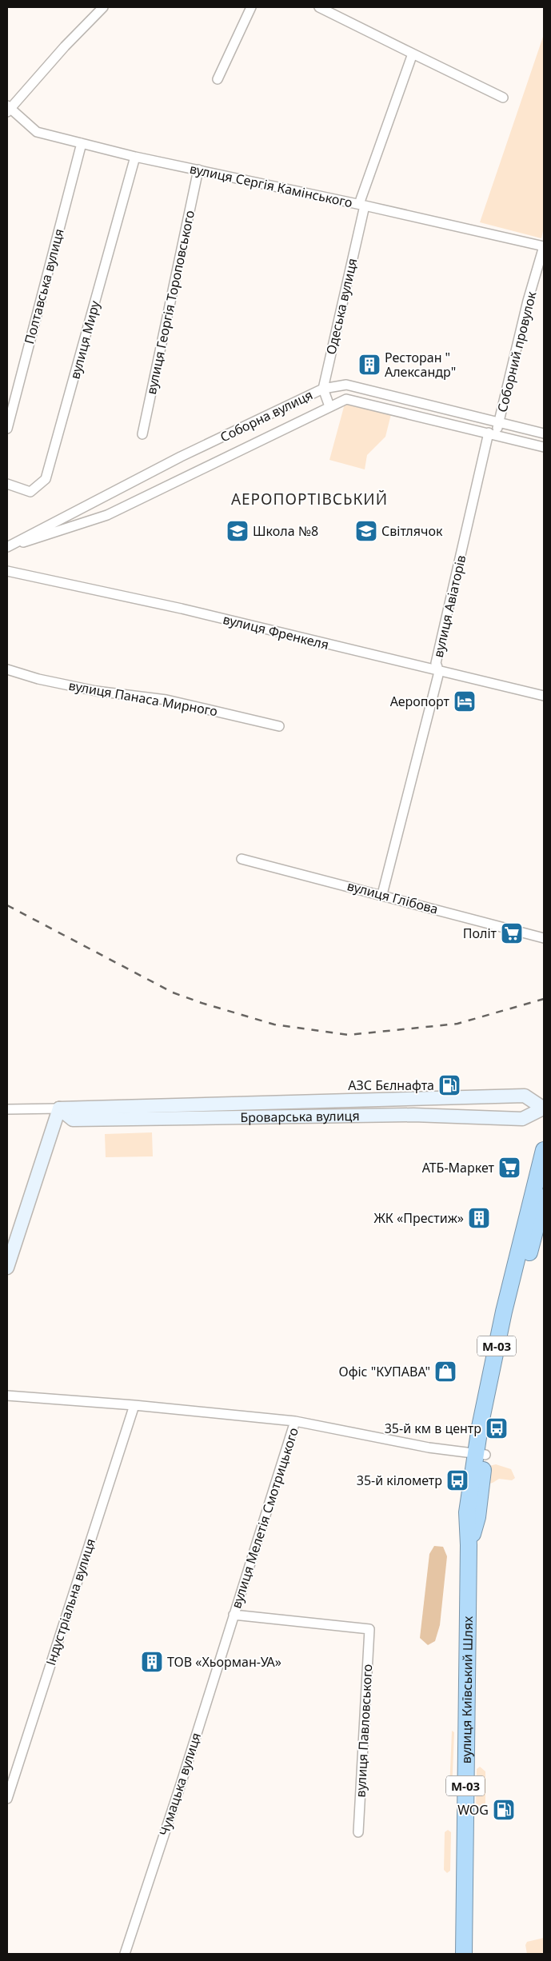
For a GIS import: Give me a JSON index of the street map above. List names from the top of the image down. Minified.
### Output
{"streets":{"highway":["М-03","вулиця Київський Шлях"],"street":["вулиця Сергія Камінського","Полтавська вулиця","вулиця Георгія Тороповського","Одеська вулиця","вулиця Миру","Соборний провулок","Соборна вулиця","вулиця Авіаторів","вулиця Френкеля","вулиця Панаса Мирного","вулиця Глібова","Броварська вулиця","вулиця Мелетія Смотрицького","Індустріальна вулиця","вулиця Павловського","Чумацька вулиця"]},"crossings":[["вулиця Сергія Камінського","Полтавська вулиця"],["вулиця Сергія Камінського","вулиця Георгія Тороповського"],["вулиця Сергія Камінського","Одеська вулиця"],["вулиця Сергія Камінського","вулиця Миру"],["вулиця Сергія Камінського","Соборний провулок"],["Одеська вулиця","Соборна вулиця"],["Соборний провулок","Соборна вулиця"],["Соборний провулок","вулиця Авіаторів"],["Соборна вулиця","вулиця Авіаторів"],["вулиця Авіаторів","вулиця Френкеля"],["вулиця Авіаторів","вулиця Глібова"],["вулиця Мелетія Смотрицького","вулиця Павловського"],["вулиця Мелетія Смотрицького","Чумацька вулиця"],["вулиця Павловського","Чумацька вулиця"]],"districts":["АЕРОПОРТІВСЬКИЙ"],"places":{"building":["Ресторан \" Александр\"","ЖК «Престиж»","ТОВ «Хьорман-УА»"],"school or university":["Школа №8","Світлячок"],"hotel":["Аеропорт"],"supermarket":["Політ","АТБ-Маркет"],"fuel station":["АЗС Бєлнафта","WOG"],"shop":["Офіс \"КУПАВА\""],"bus stop":["35-й км в центр","35-й кілометр"]}}
